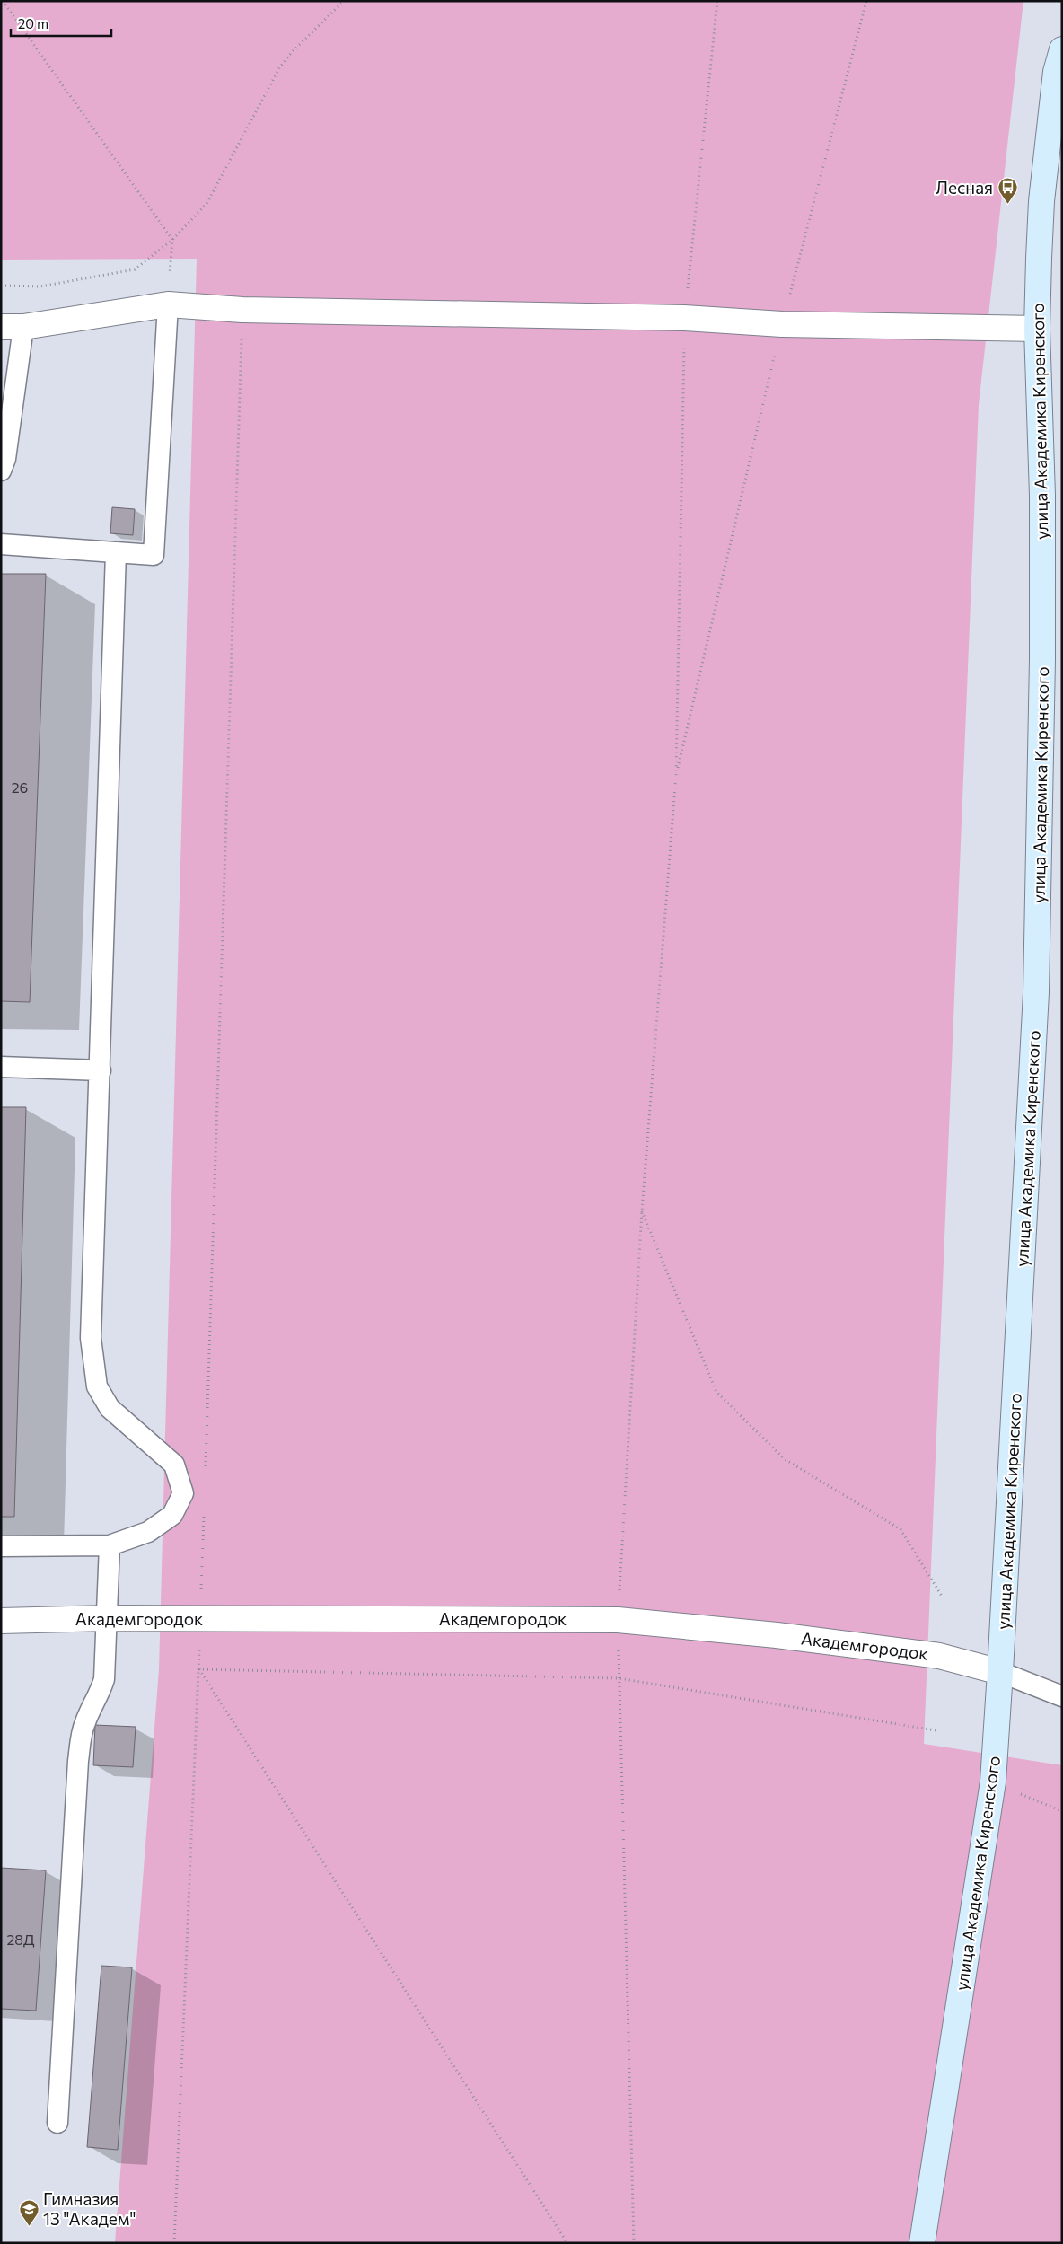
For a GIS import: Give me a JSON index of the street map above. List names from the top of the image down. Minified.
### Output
{"streets":{"main road":["улица Академика Киренского"],"street":["Академгородок"]},"crossings":[["улица Академика Киренского","Академгородок"]],"places":{"bus stop":["Лесная"],"school or university":["Гимназия 13 \"Академ\""]},"house_numbers":["26","28Д"],"scale_bar":"20 m"}
